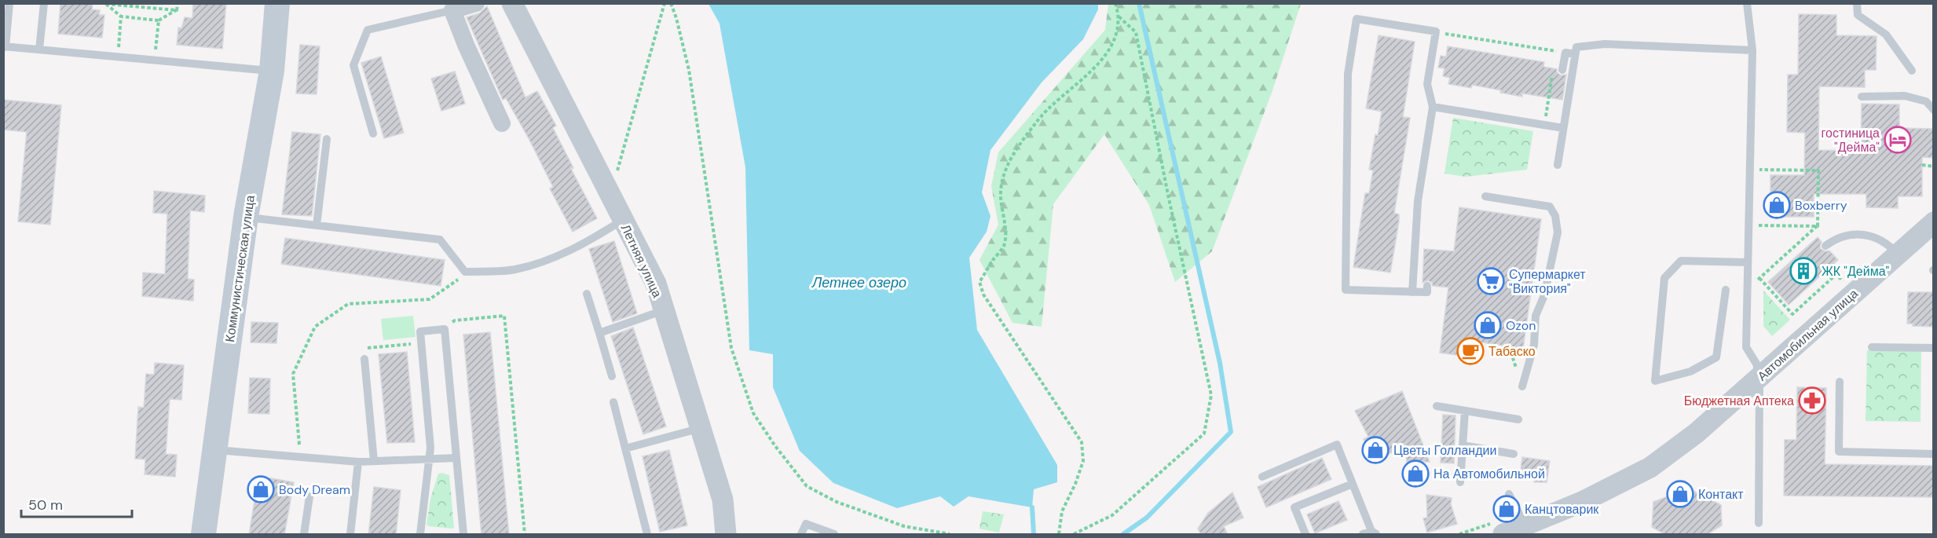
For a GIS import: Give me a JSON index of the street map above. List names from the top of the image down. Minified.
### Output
{"streets":{"main road":["Коммунистическая улица"],"street":["Летняя улица","Автомобильная улица"]},"water":["Летнее озеро"],"places":{"hotel":["гостиница \"Дейма\""],"shop":["Boxberry","Ozon","Цветы Голландии","На Автомобильной","Body Dream","Контакт","Канцтоварик"],"building":["ЖК \"Дейма\""],"supermarket":["Супермаркет \"Виктория\""],"cafe":["Табаско"],"pharmacy":["Бюджетная Аптека"]},"scale_bar":"50 m"}
